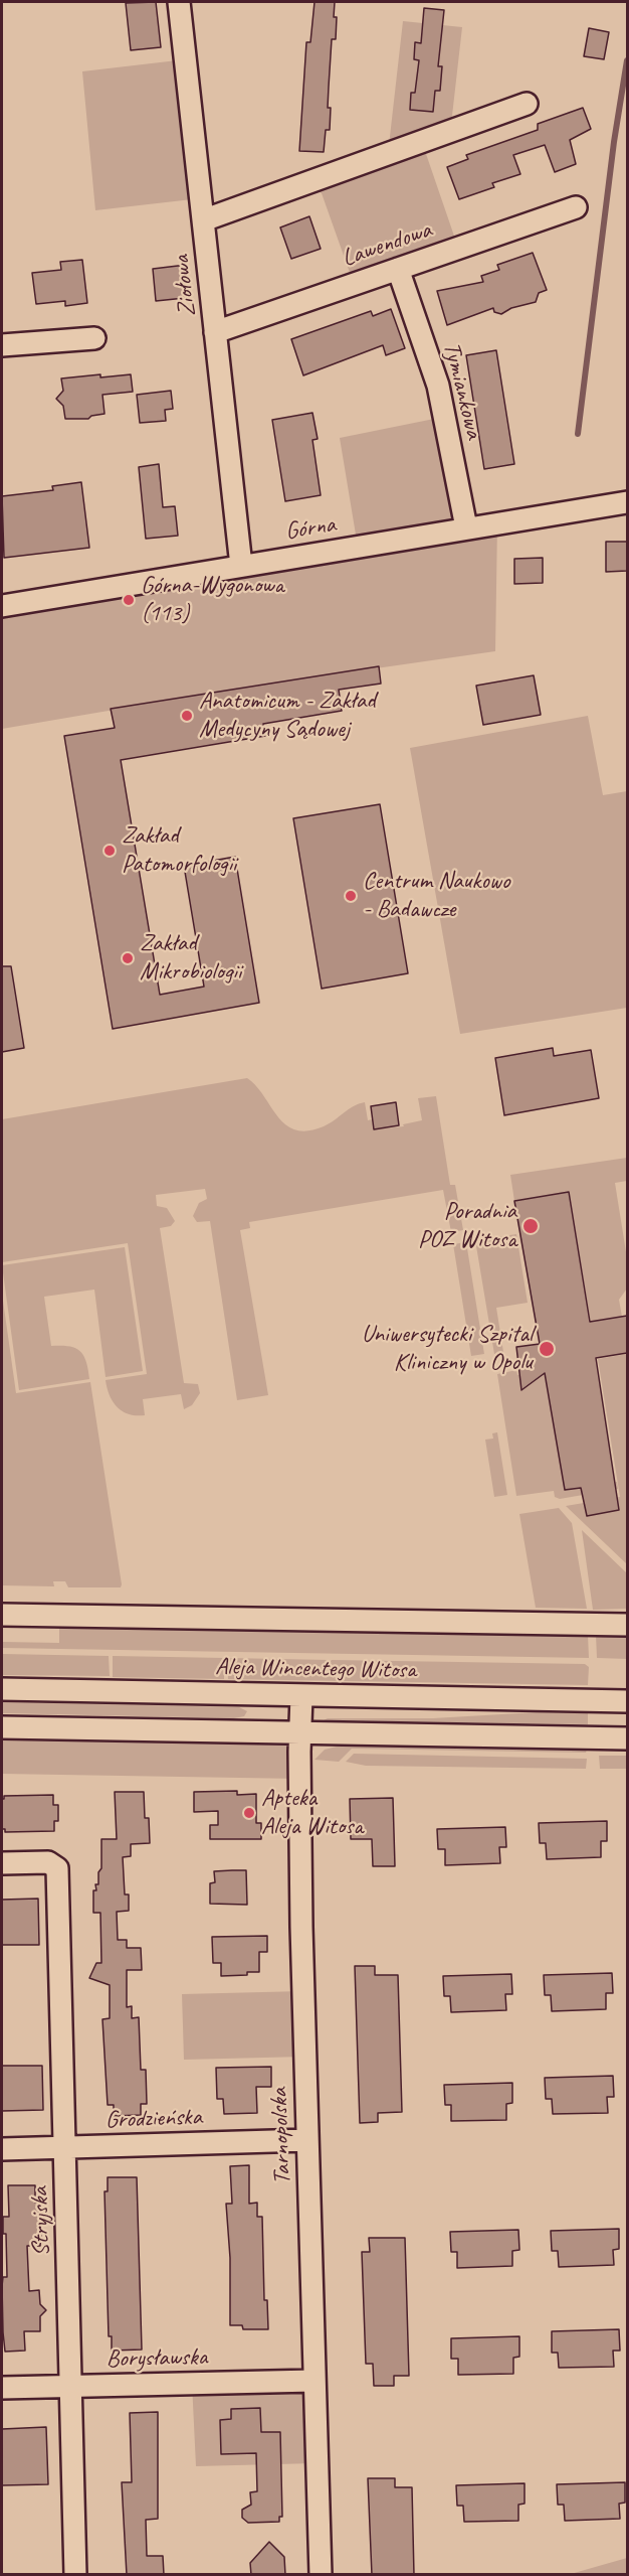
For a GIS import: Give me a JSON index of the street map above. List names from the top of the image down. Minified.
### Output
{"streets":{"street":["Lawendowa","Ziołowa","Tymiankowa","Górna","Aleja Wincentego Witosa","Grodzieńska","Tarnopolska","Stryjska","Borysławska"]},"crossings":[["Lawendowa","Ziołowa"],["Lawendowa","Tymiankowa"],["Ziołowa","Górna"],["Tymiankowa","Górna"],["Aleja Wincentego Witosa","Tarnopolska"],["Grodzieńska","Tarnopolska"],["Grodzieńska","Stryjska"],["Tarnopolska","Borysławska"],["Stryjska","Borysławska"]],"places":["Górna-Wygonowa (113)","Anatomicum - Zakład Medycyny Sądowej","Zakład Patomorfologii","Centrum Naukowo - Badawcze","Zakład Mikrobiologii","Poradnia POZ Witosa","Uniwersytecki Szpital Kliniczny w Opolu","Apteka Aleja Witosa"]}
